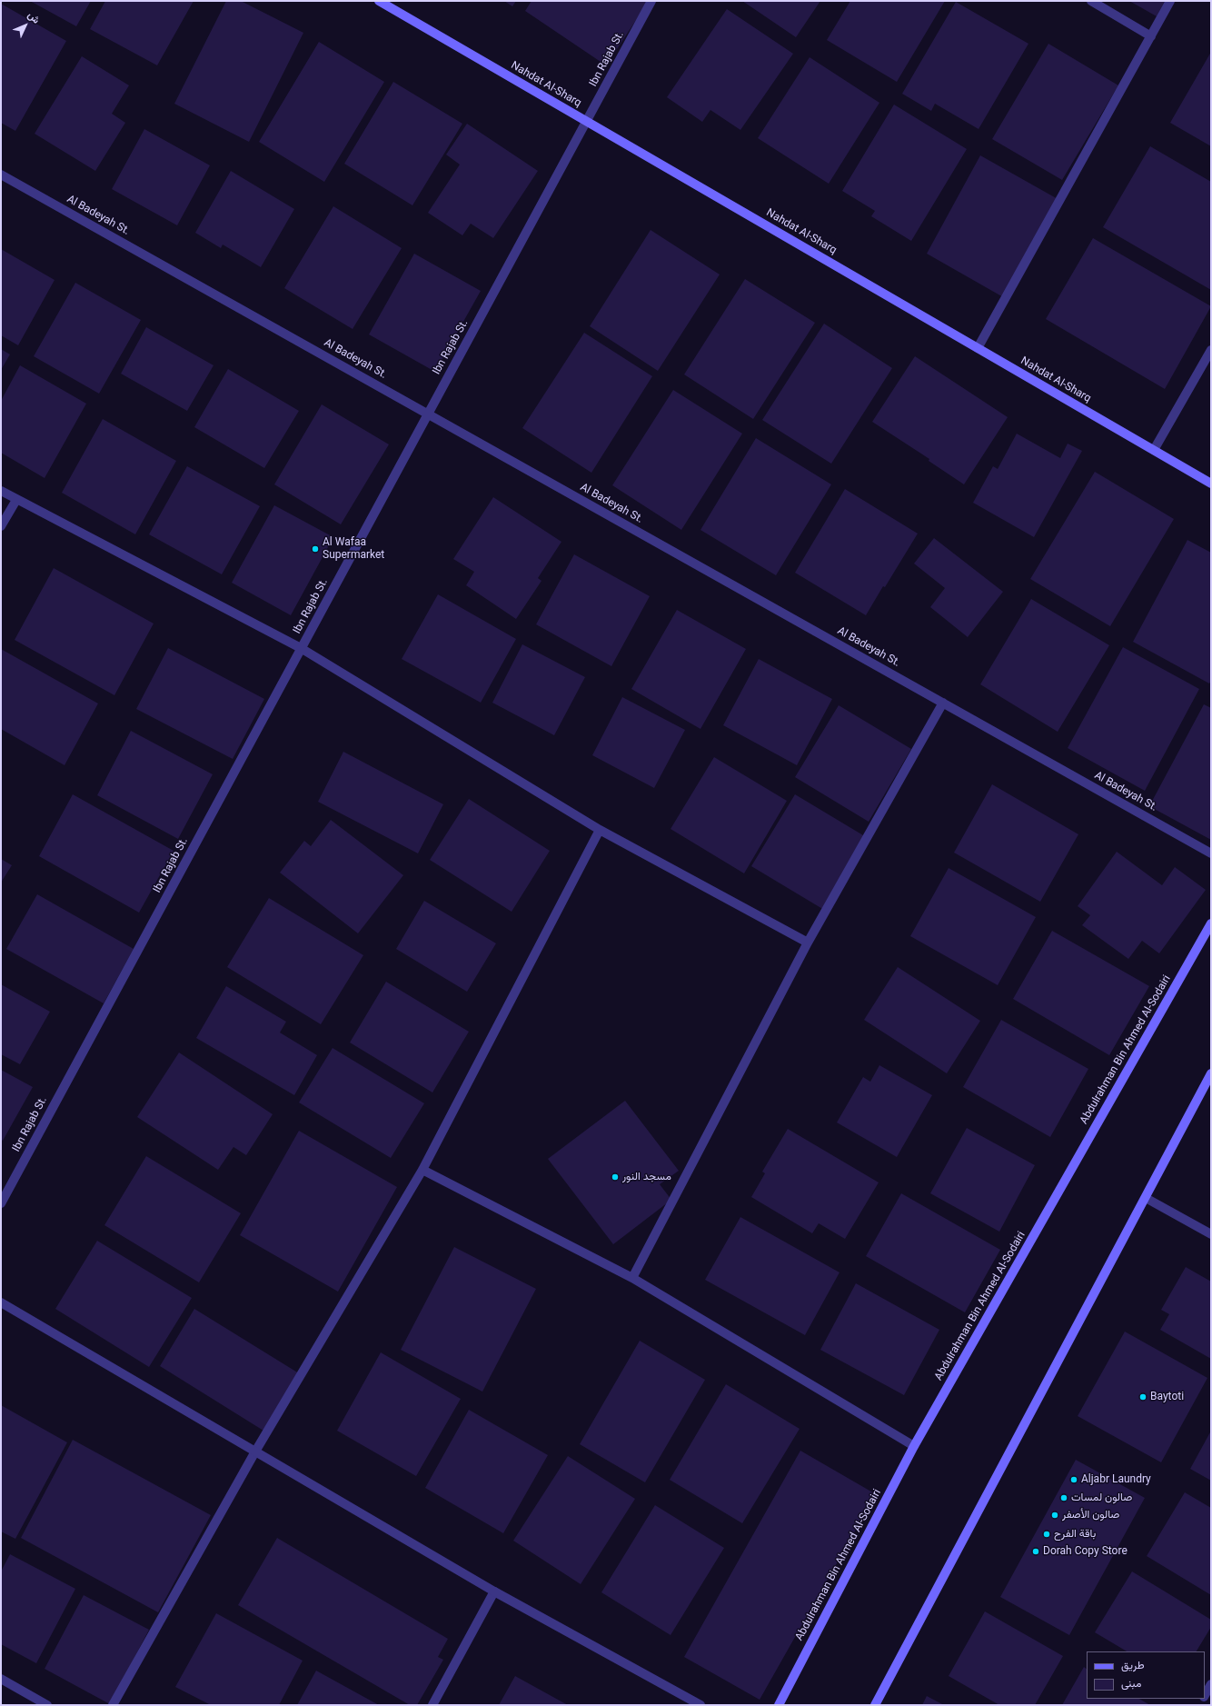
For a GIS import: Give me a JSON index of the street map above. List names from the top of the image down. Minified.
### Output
{"streets":{"street":["Ibn Rajab St.","Nahdat Al-Sharq","Al Badeyah St.","Abdulrahman Bin Ahmed Al-Sodairi"]},"crossings":[["Ibn Rajab St.","Nahdat Al-Sharq"],["Ibn Rajab St.","Al Badeyah St."]],"places":["Al Wafaa Supermarket","مسجد النور","Baytoti","Aljabr Laundry","صالون لمسات","صالون الأصفر","باقة الفرح","Dorah Copy Store"],"legend":["طريق","مبنى"],"north":"top right"}
